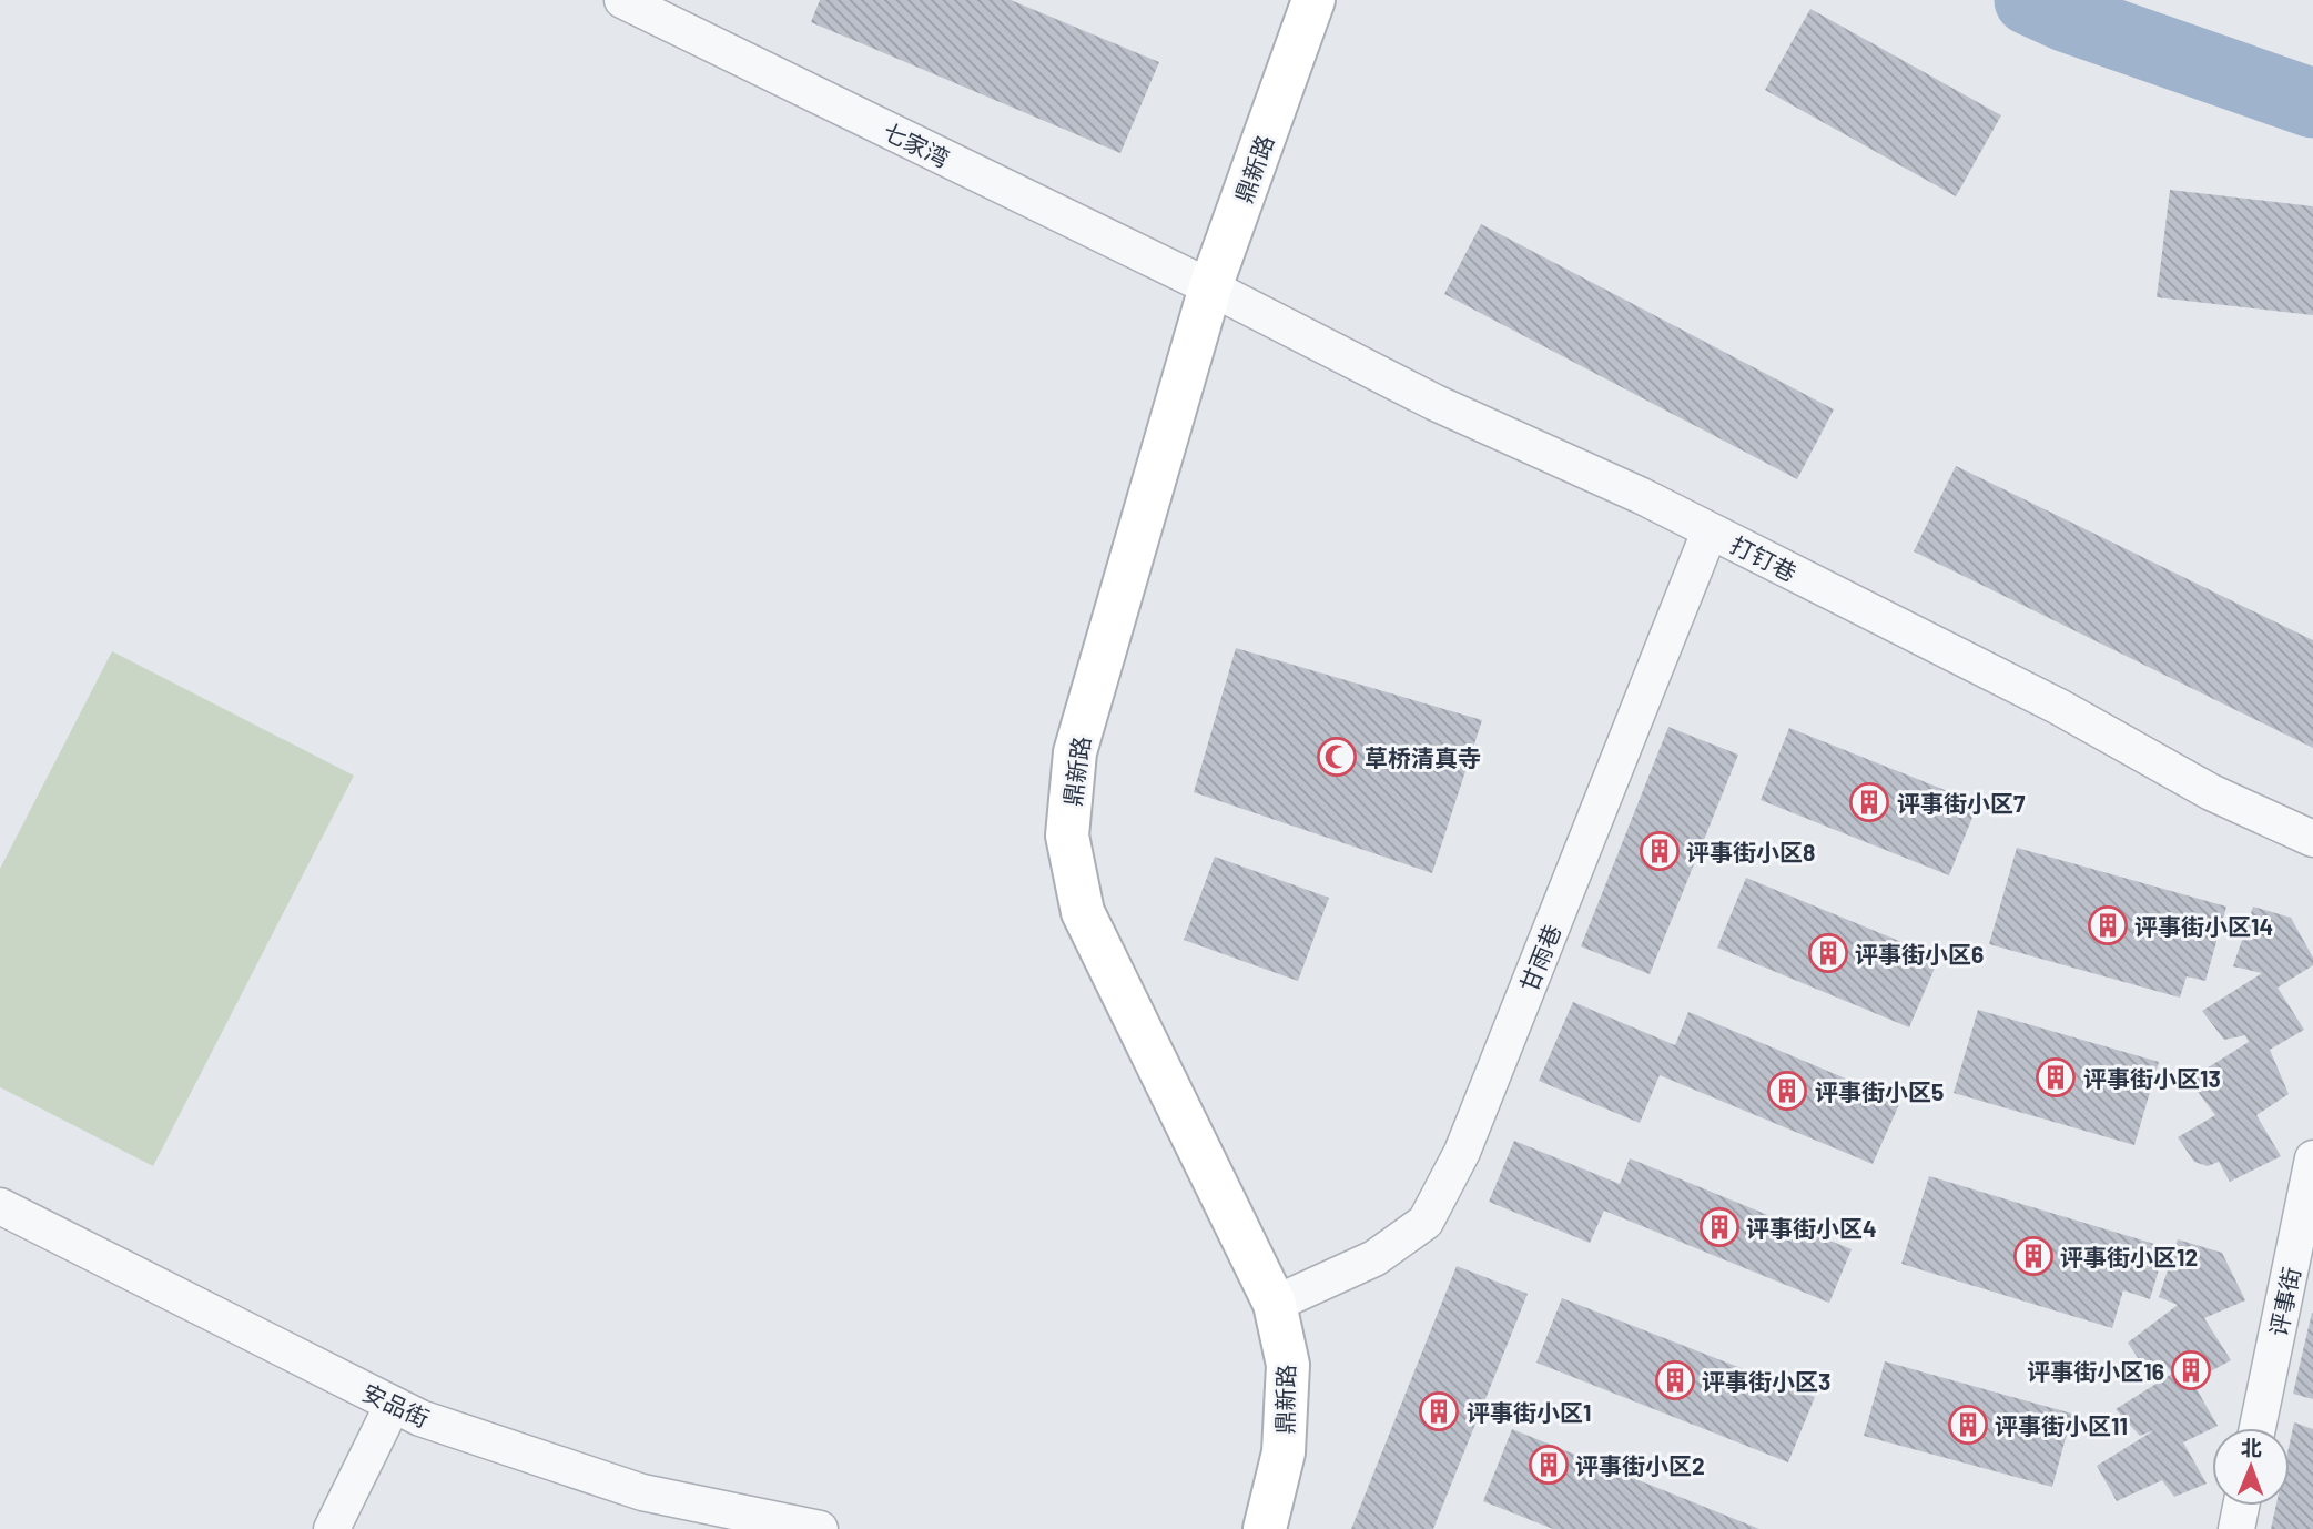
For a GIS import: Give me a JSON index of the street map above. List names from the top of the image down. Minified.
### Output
{"streets":{"street":["七家湾","鼎新路","打钉巷","甘雨巷","评事街","安品街"]},"crossings":[["七家湾","鼎新路"],["七家湾","打钉巷"],["鼎新路","打钉巷"],["鼎新路","甘雨巷"],["打钉巷","甘雨巷"]],"places":{"mosque":["草桥清真寺"],"building":["评事街小区7","评事街小区8","评事街小区14","评事街小区6","评事街小区13","评事街小区5","评事街小区4","评事街小区12","评事街小区16","评事街小区3","评事街小区1","评事街小区11","评事街小区2"]},"north":"top"}
